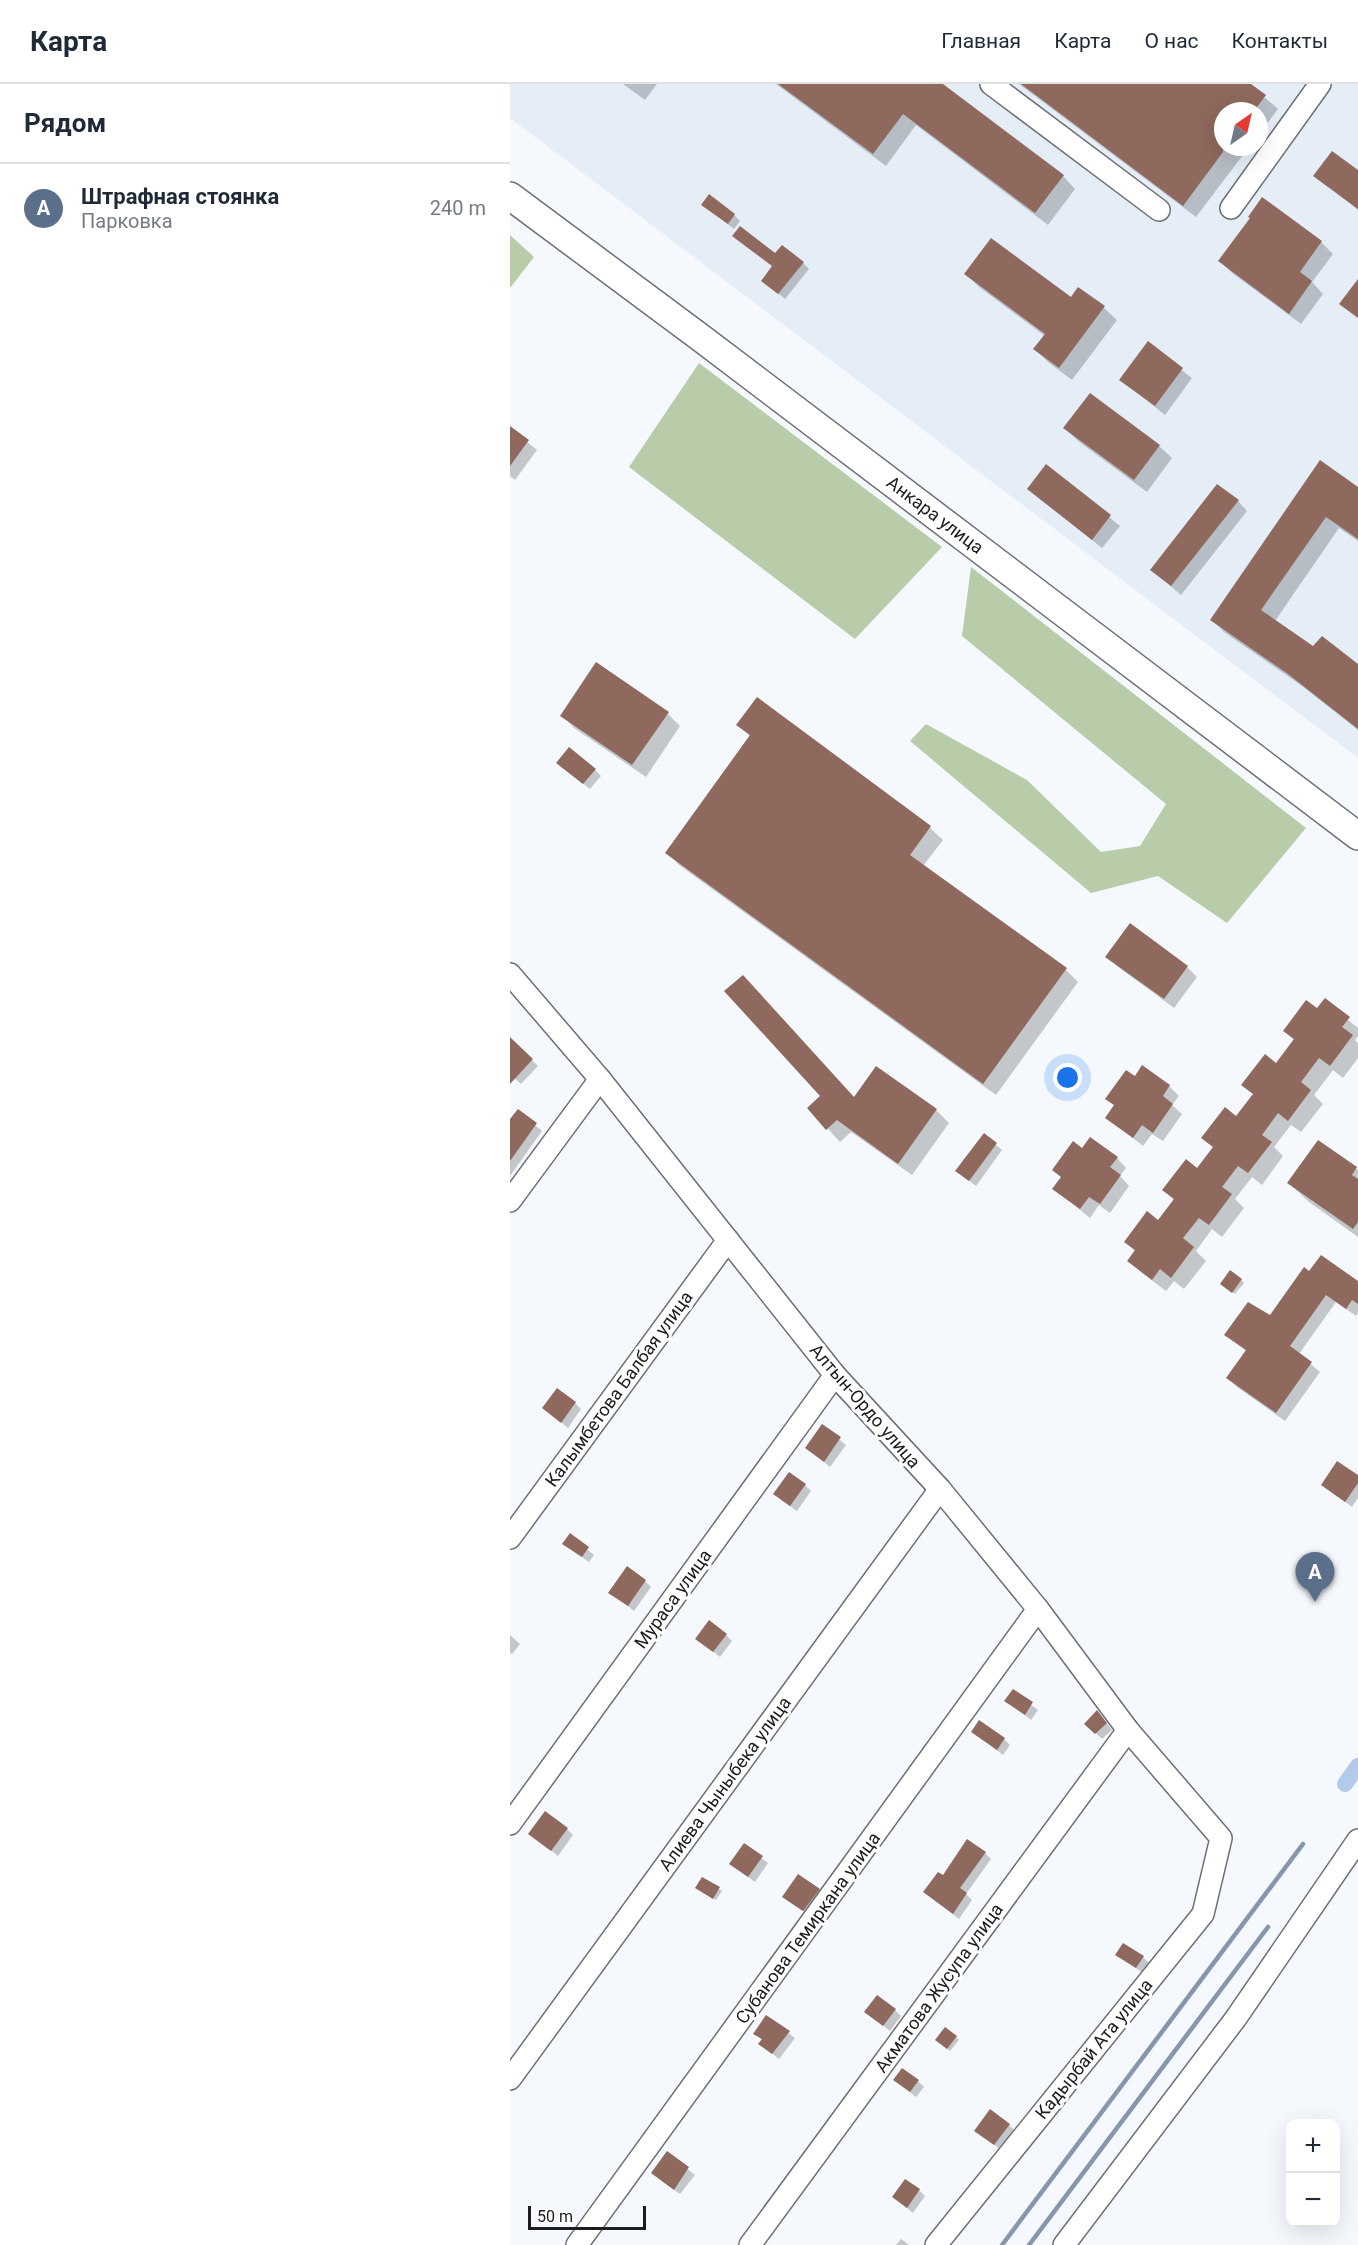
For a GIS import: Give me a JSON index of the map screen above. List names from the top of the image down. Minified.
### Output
{"streets":{"main road":["Анкара улица"],"street":["Калымбетова Балбая улица","Алтын-Ордо улица","Мураса улица","Алиева Чыныбека улица","Субанова Темиркана улица","Акматова Жусупа улица","Кадырбай Ата улица"]},"crossings":[["Калымбетова Балбая улица","Алтын-Ордо улица"],["Алтын-Ордо улица","Мураса улица"],["Алтын-Ордо улица","Алиева Чыныбека улица"],["Алтын-Ордо улица","Субанова Темиркана улица"],["Алтын-Ордо улица","Акматова Жусупа улица"],["Алтын-Ордо улица","Кадырбай Ата улица"]],"scale_bar":"50 m","north":"top right","page":{"header":"Карта","nav":["Главная","Карта","О нас","Контакты"],"heading":"Рядом","list":[{"mark":"A","name":"Штрафная стоянка","note":"Парковка","value":"240 m"}],"pins":"A","map_buttons":["+","−"],"scale":"50 m"}}
